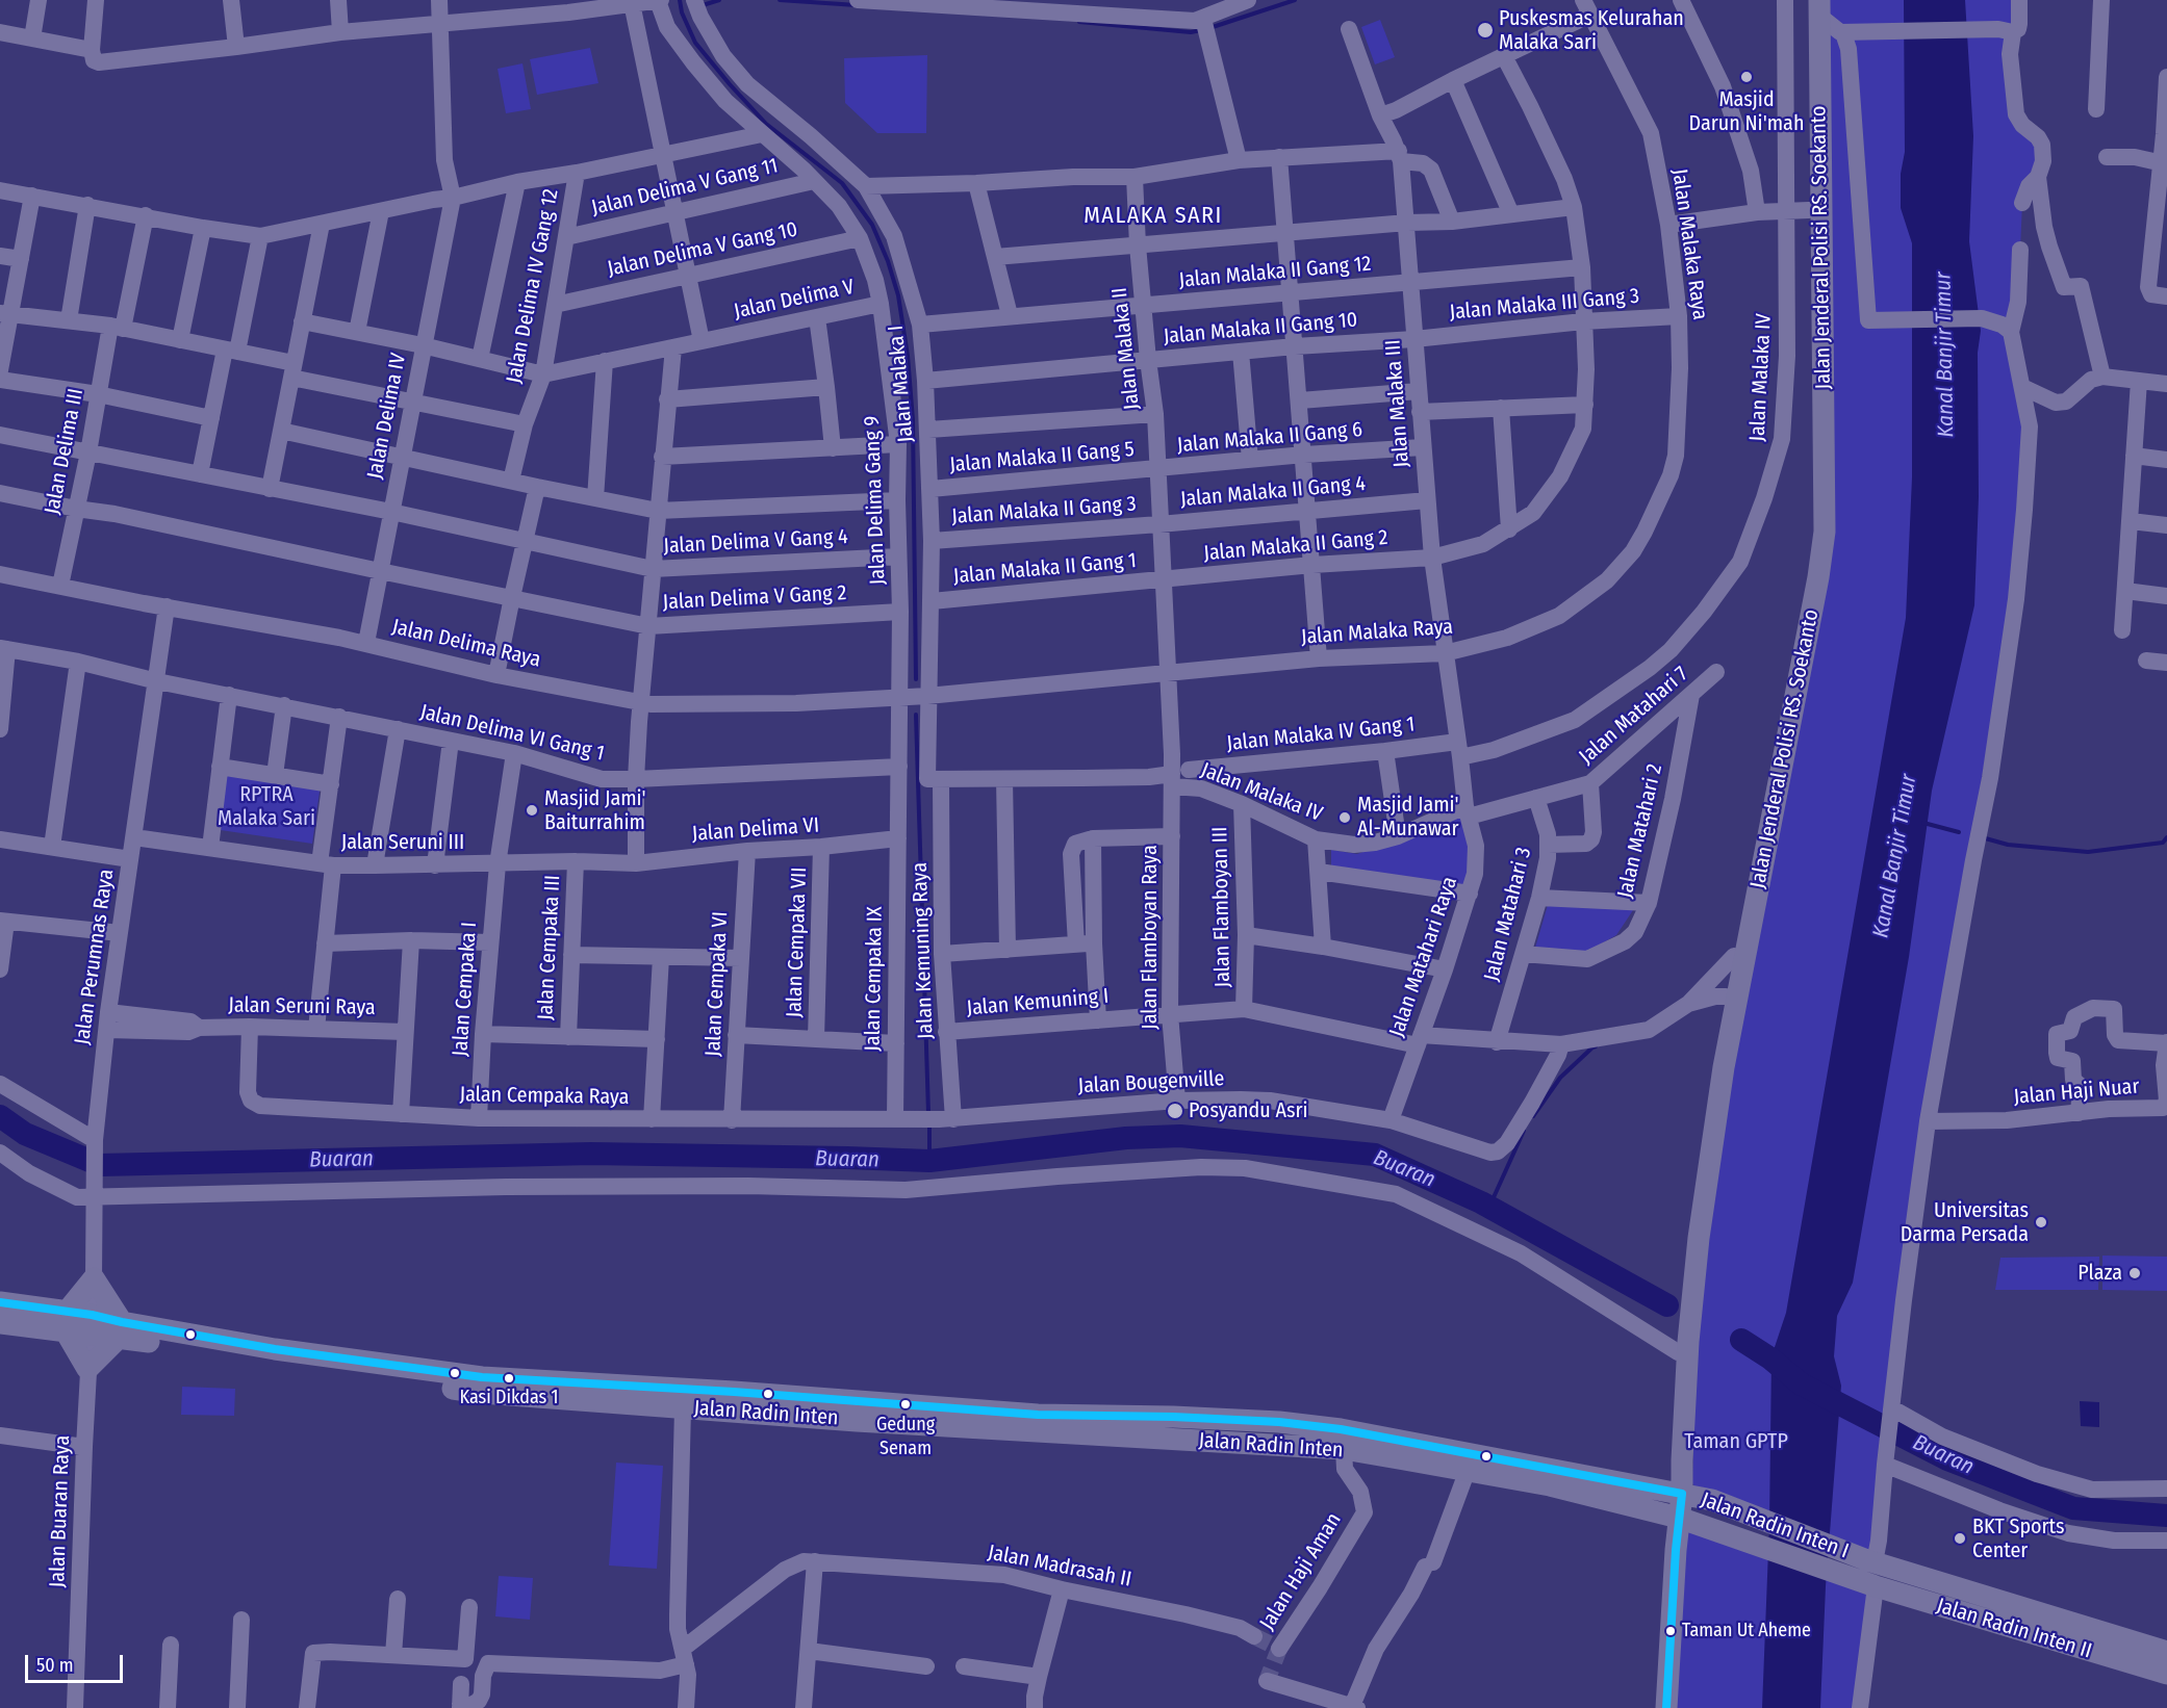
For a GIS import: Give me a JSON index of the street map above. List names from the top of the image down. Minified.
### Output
{"streets":{"main road":["Jalan Jenderal Polisi RS. Soekanto","Jalan Radin Inten","Jalan Radin Inten I","Jalan Radin Inten II"],"street":["Jalan Delima V Gang 11","Jalan Malaka Raya","Jalan Delima V Gang 10","Jalan Malaka II Gang 12","Jalan Delima IV Gang 12","Jalan Delima V","Jalan Malaka III Gang 3","Jalan Malaka II Gang 10","Jalan Malaka II","Jalan Malaka IV","Jalan Malaka I","Jalan Malaka III","Jalan Delima IV","Jalan Malaka II Gang 6","Jalan Delima III","Jalan Malaka II Gang 5","Jalan Malaka II Gang 4","Jalan Delima Gang 9","Jalan Malaka II Gang 3","Jalan Delima V Gang 4","Jalan Malaka II Gang 2","Jalan Malaka II Gang 1","Jalan Delima V Gang 2","Jalan Delima Raya","Jalan Matahari 7","Jalan Delima VI Gang 1","Jalan Malaka IV Gang 1","Jalan Delima VI","Jalan Matahari 2","Jalan Seruni III","Jalan Flamboyan III","Jalan Matahari 3","Jalan Flamboyan Raya","Jalan Cempaka VII","Jalan Cempaka III","Jalan Kemuning Raya","Jalan Perumnas Raya","Jalan Matahari Raya","Jalan Cempaka IX","Jalan Cempaka VI","Jalan Cempaka I","Jalan Kemuning I","Jalan Seruni Raya","Jalan Bougenville","Jalan Haji Nuar","Jalan Cempaka Raya","Jalan Buaran Raya","Jalan Madrasah II","Jalan Haji Aman"]},"crossings":[["Jalan Delima V Gang 11","Jalan Delima IV Gang 12"],["Jalan Delima V Gang 11","Jalan Delima V"],["Jalan Malaka Raya","Jalan Malaka III Gang 3"],["Jalan Malaka Raya","Jalan Malaka II"],["Jalan Malaka Raya","Jalan Malaka I"],["Jalan Malaka Raya","Jalan Malaka III"],["Jalan Malaka Raya","Jalan Delima Raya"],["Jalan Jenderal Polisi RS. Soekanto","Jalan Malaka IV"],["Jalan Jenderal Polisi RS. Soekanto","Jalan Radin Inten"],["Jalan Jenderal Polisi RS. Soekanto","Jalan Radin Inten I"],["Jalan Delima V Gang 10","Jalan Delima IV Gang 12"],["Jalan Delima V Gang 10","Jalan Delima V"],["Jalan Malaka II Gang 12","Jalan Malaka II"],["Jalan Malaka II Gang 12","Jalan Malaka I"],["Jalan Malaka II Gang 12","Jalan Malaka III"],["Jalan Malaka II Gang 12","Jalan Malaka II Gang 2"],["Jalan Delima IV Gang 12","Jalan Delima V"],["Jalan Delima V","Jalan Delima Gang 9"],["Jalan Malaka III Gang 3","Jalan Malaka II Gang 10"],["Jalan Malaka III Gang 3","Jalan Malaka III"],["Jalan Malaka III Gang 3","Jalan Malaka II Gang 2"],["Jalan Malaka II Gang 10","Jalan Malaka II"],["Jalan Malaka II Gang 10","Jalan Malaka I"],["Jalan Malaka II Gang 10","Jalan Malaka III"],["Jalan Malaka II","Jalan Malaka II Gang 6"],["Jalan Malaka II","Jalan Malaka II Gang 5"],["Jalan Malaka II","Jalan Malaka II Gang 4"],["Jalan Malaka II","Jalan Malaka II Gang 3"],["Jalan Malaka II","Jalan Malaka II Gang 2"],["Jalan Malaka II","Jalan Malaka II Gang 1"],["Jalan Malaka IV","Jalan Matahari 7"],["Jalan Malaka IV","Jalan Malaka IV Gang 1"],["Jalan Malaka IV","Jalan Flamboyan III"],["Jalan Malaka IV","Jalan Flamboyan Raya"],["Jalan Malaka IV","Jalan Kemuning Raya"],["Jalan Malaka IV","Jalan Matahari Raya"],["Jalan Malaka I","Jalan Malaka II Gang 5"],["Jalan Malaka I","Jalan Malaka II Gang 3"],["Jalan Malaka I","Jalan Malaka II Gang 1"],["Jalan Malaka I","Jalan Delima Raya"],["Jalan Malaka III","Jalan Malaka II Gang 6"],["Jalan Malaka III","Jalan Malaka II Gang 4"],["Jalan Malaka III","Jalan Malaka II Gang 2"],["Jalan Delima IV","Jalan Delima V Gang 4"],["Jalan Delima IV","Jalan Delima V Gang 2"],["Jalan Delima IV","Jalan Delima Raya"],["Jalan Malaka II Gang 6","Jalan Malaka II Gang 5"],["Jalan Delima III","Jalan Delima V Gang 4"],["Jalan Delima III","Jalan Delima V Gang 2"],["Jalan Delima III","Jalan Delima Raya"],["Jalan Malaka II Gang 4","Jalan Malaka II Gang 3"],["Jalan Delima Gang 9","Jalan Delima V Gang 4"],["Jalan Delima Gang 9","Jalan Delima V Gang 2"],["Jalan Delima Gang 9","Jalan Delima Raya"],["Jalan Malaka II Gang 2","Jalan Malaka II Gang 1"],["Jalan Delima Raya","Jalan Perumnas Raya"],["Jalan Matahari 7","Jalan Matahari 2"],["Jalan Matahari 7","Jalan Matahari 3"],["Jalan Matahari 7","Jalan Matahari Raya"],["Jalan Delima VI Gang 1","Jalan Perumnas Raya"],["Jalan Delima VI Gang 1","Jalan Cempaka I"],["Jalan Malaka IV Gang 1","Jalan Flamboyan Raya"],["Jalan Delima VI","Jalan Seruni III"],["Jalan Delima VI","Jalan Cempaka VII"],["Jalan Delima VI","Jalan Cempaka IX"],["Jalan Delima VI","Jalan Cempaka VI"],["Jalan Matahari 2","Jalan Matahari 3"],["Jalan Seruni III","Jalan Cempaka III"],["Jalan Seruni III","Jalan Perumnas Raya"],["Jalan Seruni III","Jalan Cempaka I"],["Jalan Flamboyan III","Jalan Kemuning I"],["Jalan Matahari 3","Jalan Kemuning I"],["Jalan Flamboyan Raya","Jalan Kemuning I"],["Jalan Flamboyan Raya","Jalan Bougenville"],["Jalan Kemuning Raya","Jalan Kemuning I"],["Jalan Kemuning Raya","Jalan Bougenville"],["Jalan Perumnas Raya","Jalan Seruni Raya"],["Jalan Perumnas Raya","Jalan Radin Inten"],["Jalan Perumnas Raya","Jalan Buaran Raya"],["Jalan Matahari Raya","Jalan Kemuning I"],["Jalan Matahari Raya","Jalan Bougenville"],["Jalan Cempaka IX","Jalan Cempaka Raya"],["Jalan Cempaka VI","Jalan Cempaka Raya"],["Jalan Cempaka I","Jalan Cempaka Raya"],["Jalan Seruni Raya","Jalan Cempaka Raya"],["Jalan Bougenville","Jalan Cempaka Raya"],["Jalan Radin Inten","Jalan Buaran Raya"],["Jalan Radin Inten","Jalan Radin Inten I"],["Jalan Radin Inten","Jalan Haji Aman"],["Jalan Radin Inten I","Jalan Radin Inten II"]],"districts":["MALAKA SARI"],"water":["Kanal Banjir Timur","Buaran"],"parks":["RPTRA Malaka Sari","Taman GPTP"],"places":["Puskesmas Kelurahan Malaka Sari","Masjid Darun Ni'mah","Masjid Jami' Baiturrahim","Masjid Jami' Al-Munawar","Posyandu Asri","Universitas Darma Persada","Plaza","Kasi Dikdas 1","Gedung Senam","BKT Sports Center","Taman Ut Aheme"],"scale_bar":"50 m"}
